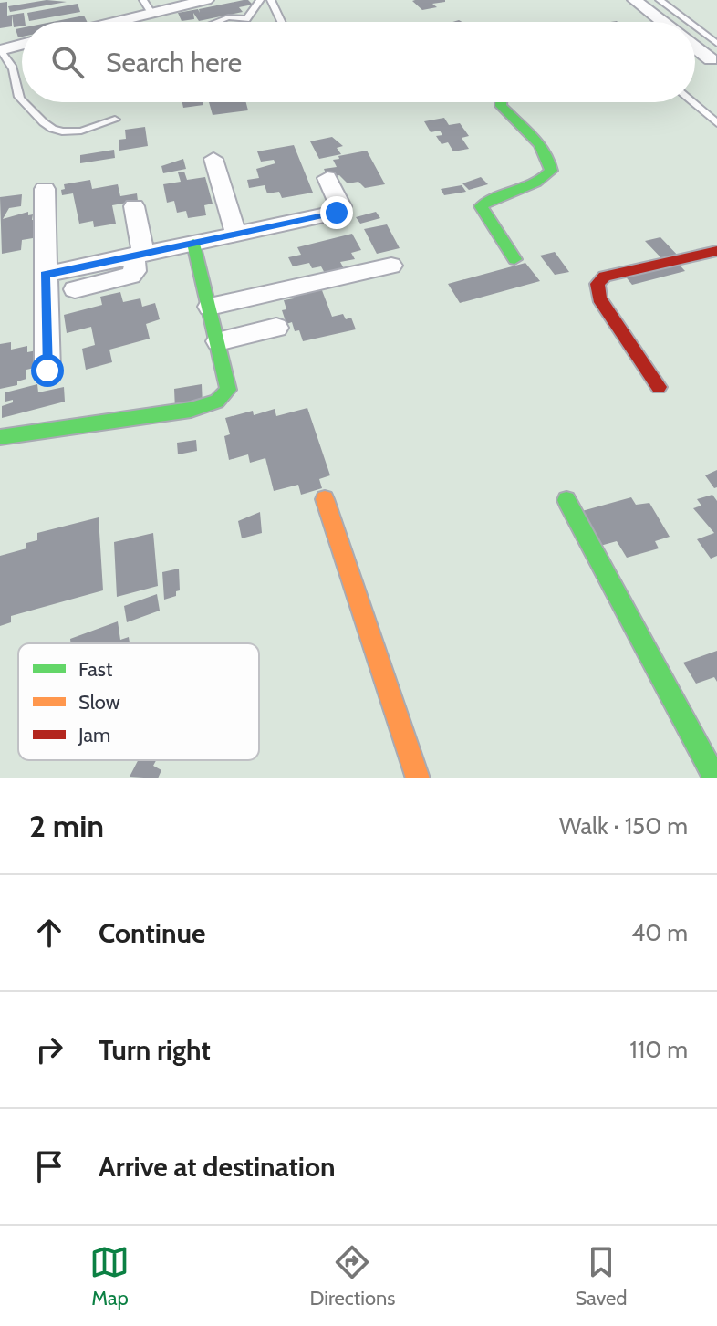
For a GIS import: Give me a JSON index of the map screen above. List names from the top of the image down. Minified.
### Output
{"legend":["Fast","Slow","Jam"],"page":{"search":"Search here","heading":["2 min","Walk · 150 m"],"list":[["Continue","40 m"],["Turn right","110 m"],"Arrive at destination"],"nav":["Map","Directions","Saved"]}}
